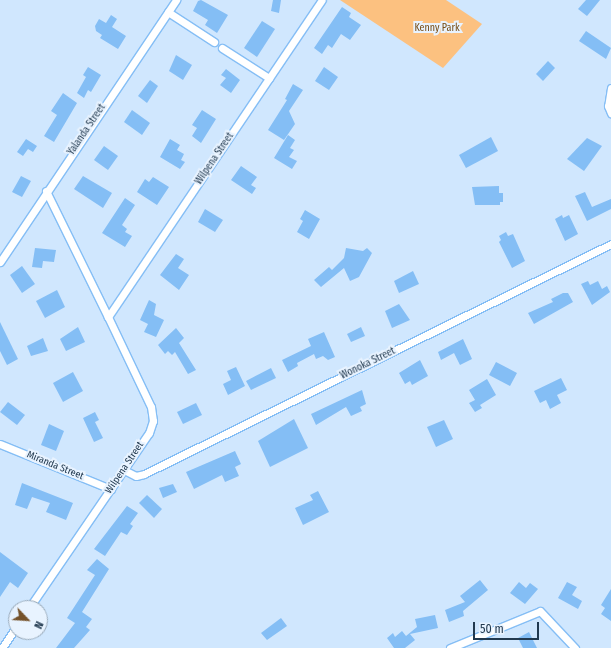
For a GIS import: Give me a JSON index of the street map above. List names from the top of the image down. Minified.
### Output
{"streets":{"street":["Yalanda Street","Wilpena Street","Wonoka Street","Miranda Street"]},"crossings":[["Yalanda Street","Wilpena Street"],["Wilpena Street","Wonoka Street"],["Wilpena Street","Miranda Street"]],"parks":["Kenny Park"],"scale_bar":"50 m","north":"bottom right"}
